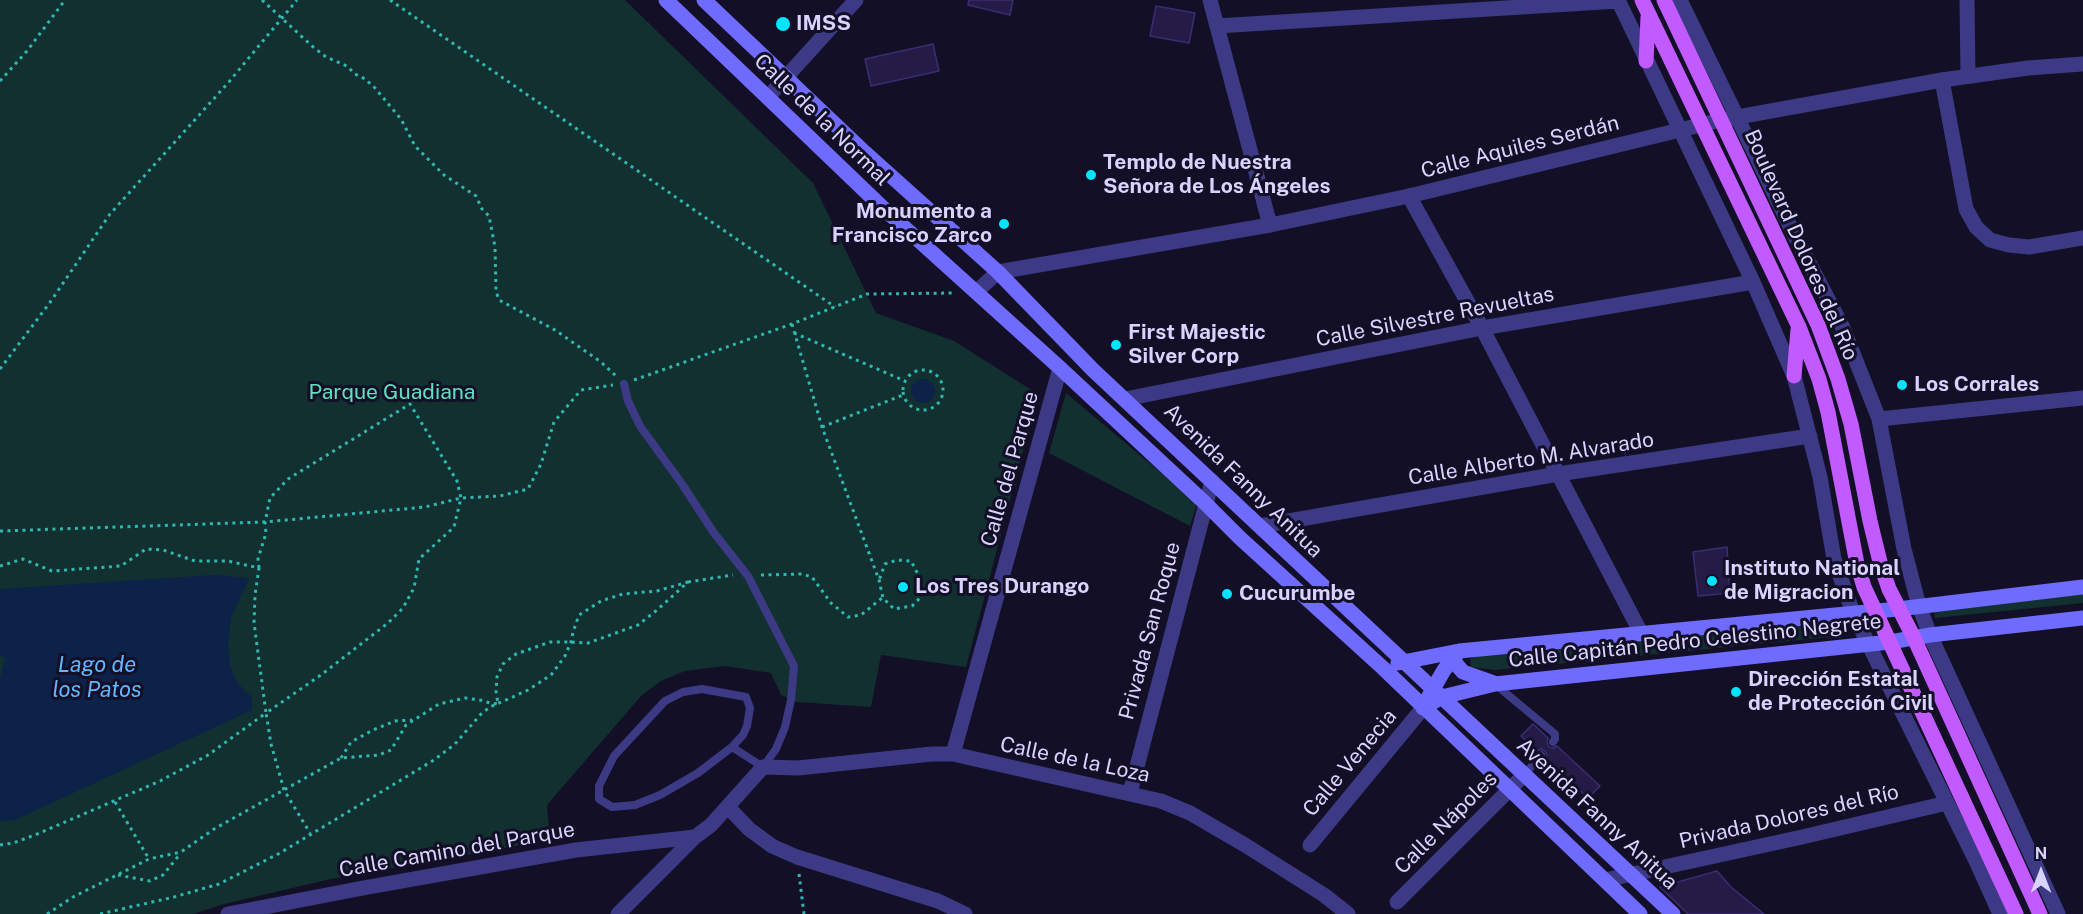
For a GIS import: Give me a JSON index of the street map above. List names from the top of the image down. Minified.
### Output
{"streets":{"main road":["Calle de la Normal","Boulevard Dolores del Río","Avenida Fanny Anitua","Calle Capitán Pedro Celestino Negrete"],"street":["Calle Aquiles Serdán","Calle Silvestre Revueltas","Calle Alberto M. Alvarado","Calle del Parque","Privada San Roque","Calle de la Loza","Calle Venecia","Privada Dolores del Río","Calle Nápoles","Calle Camino del Parque"]},"crossings":[["Calle de la Normal","Calle Aquiles Serdán"],["Calle de la Normal","Avenida Fanny Anitua"],["Calle Aquiles Serdán","Boulevard Dolores del Río"],["Calle Aquiles Serdán","Avenida Fanny Anitua"],["Boulevard Dolores del Río","Calle Capitán Pedro Celestino Negrete"],["Calle Silvestre Revueltas","Avenida Fanny Anitua"],["Calle Alberto M. Alvarado","Avenida Fanny Anitua"],["Calle del Parque","Avenida Fanny Anitua"],["Calle del Parque","Calle de la Loza"],["Avenida Fanny Anitua","Privada San Roque"],["Avenida Fanny Anitua","Calle Capitán Pedro Celestino Negrete"],["Avenida Fanny Anitua","Calle Venecia"],["Avenida Fanny Anitua","Privada Dolores del Río"],["Avenida Fanny Anitua","Calle Nápoles"],["Privada San Roque","Calle de la Loza"],["Calle Capitán Pedro Celestino Negrete","Calle Venecia"]],"water":["Lago de los Patos"],"parks":["Parque Guadiana"],"places":["IMSS","Templo de Nuestra Señora de Los Ángeles","Monumento a Francisco Zarco","First Majestic Silver Corp","Los Corrales","Instituto National de Migracion","Los Tres Durango","Cucurumbe","Dirección Estatal de Protección Civil"],"north":"top"}
